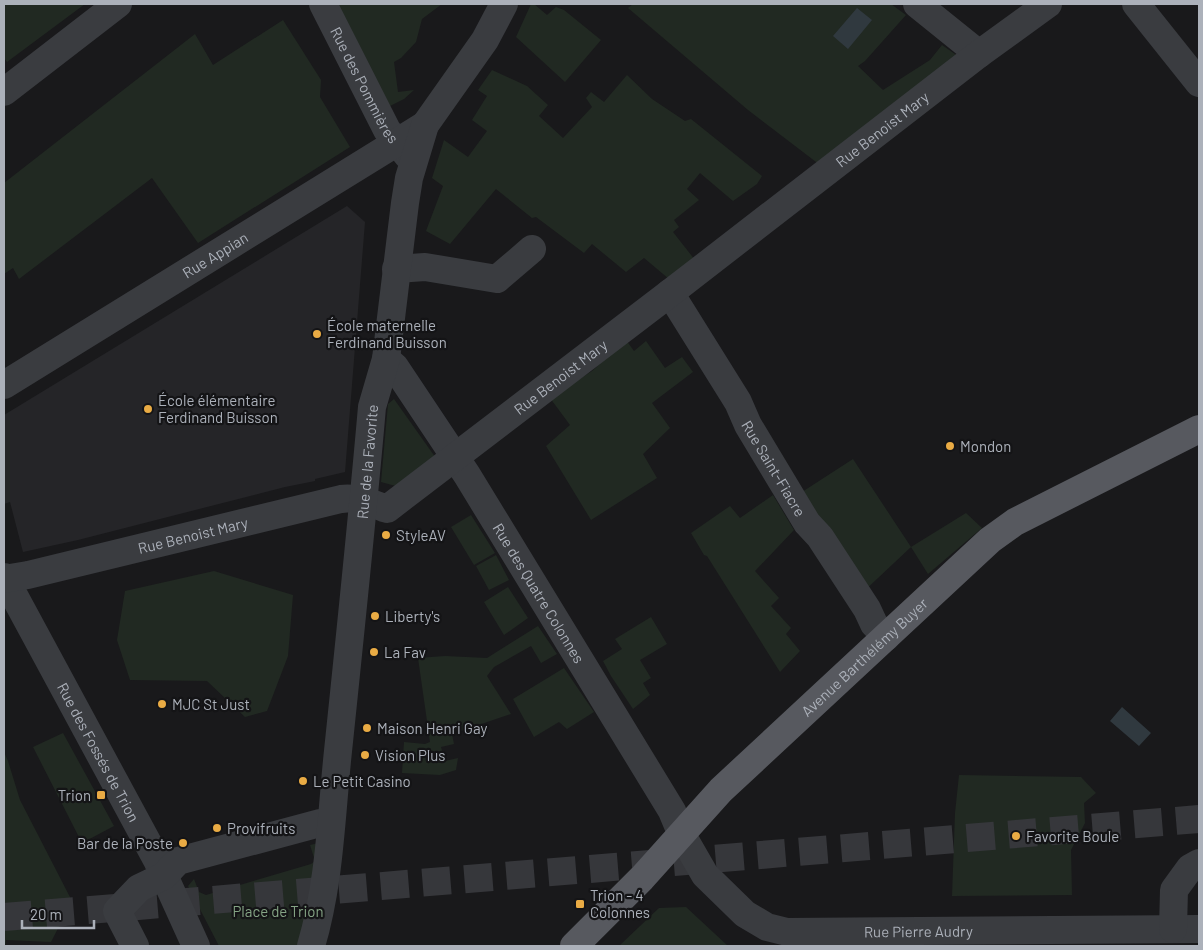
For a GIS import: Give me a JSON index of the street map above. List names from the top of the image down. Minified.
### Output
{"streets":{"main road":["Avenue Barthélémy Buyer"],"street":["Rue des Pommières","Rue Benoist Mary","Rue Appian","Rue de la Favorite","Rue Saint-Fiacre","Rue des Quatre Colonnes","Rue des Fossés de Trion","Rue Pierre Audry"]},"crossings":[["Rue des Pommières","Rue Appian"],["Rue des Pommières","Rue de la Favorite"],["Rue Benoist Mary","Rue de la Favorite"],["Rue Benoist Mary","Rue Saint-Fiacre"],["Rue Benoist Mary","Rue des Quatre Colonnes"],["Rue Benoist Mary","Rue des Fossés de Trion"],["Rue Appian","Rue de la Favorite"],["Rue de la Favorite","Rue des Quatre Colonnes"],["Rue Saint-Fiacre","Avenue Barthélémy Buyer"],["Rue des Quatre Colonnes","Avenue Barthélémy Buyer"],["Rue des Quatre Colonnes","Rue Pierre Audry"],["Avenue Barthélémy Buyer","Rue Pierre Audry"]],"parks":["Place de Trion"],"places":{"other":["École maternelle Ferdinand Buisson","École élémentaire Ferdinand Buisson","Mondon","StyleAV","Liberty's","La Fav","MJC St Just","Maison Henri Gay","Vision Plus","Le Petit Casino","Provifruits","Favorite Boule","Bar de la Poste"],"transit":["Trion","Trion - 4 Colonnes"]},"scale_bar":"20 m"}
